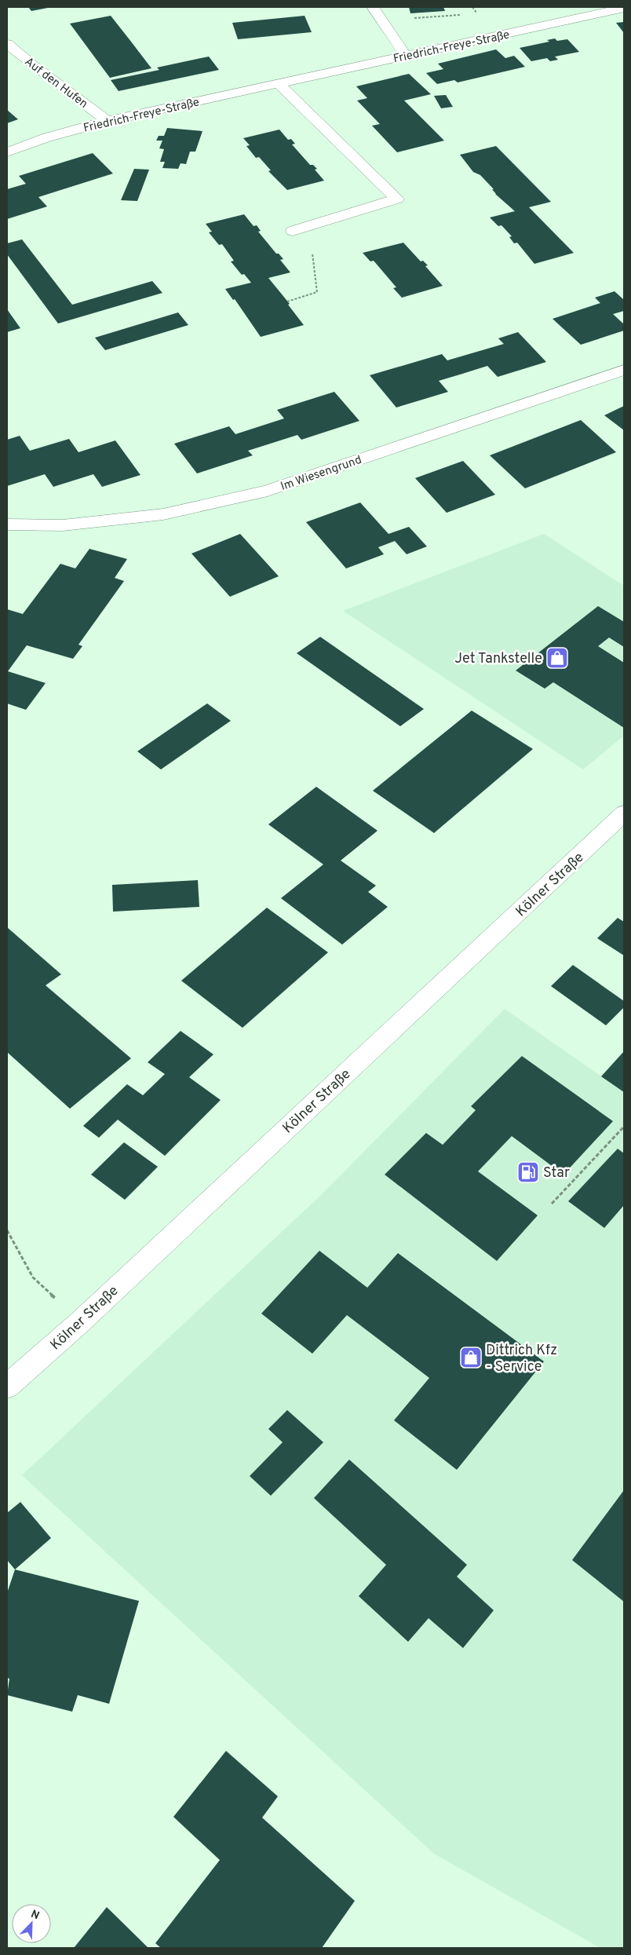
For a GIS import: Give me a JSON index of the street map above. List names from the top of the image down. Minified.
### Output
{"streets":{"street":["Friedrich-Freye-Straße","Auf den Hufen","Im Wiesengrund","Kölner Straße"]},"crossings":[["Friedrich-Freye-Straße","Auf den Hufen"]],"places":{"shop":["Jet Tankstelle","Dittrich Kfz - Service"],"fuel station":["Star"]},"north":"top right"}
